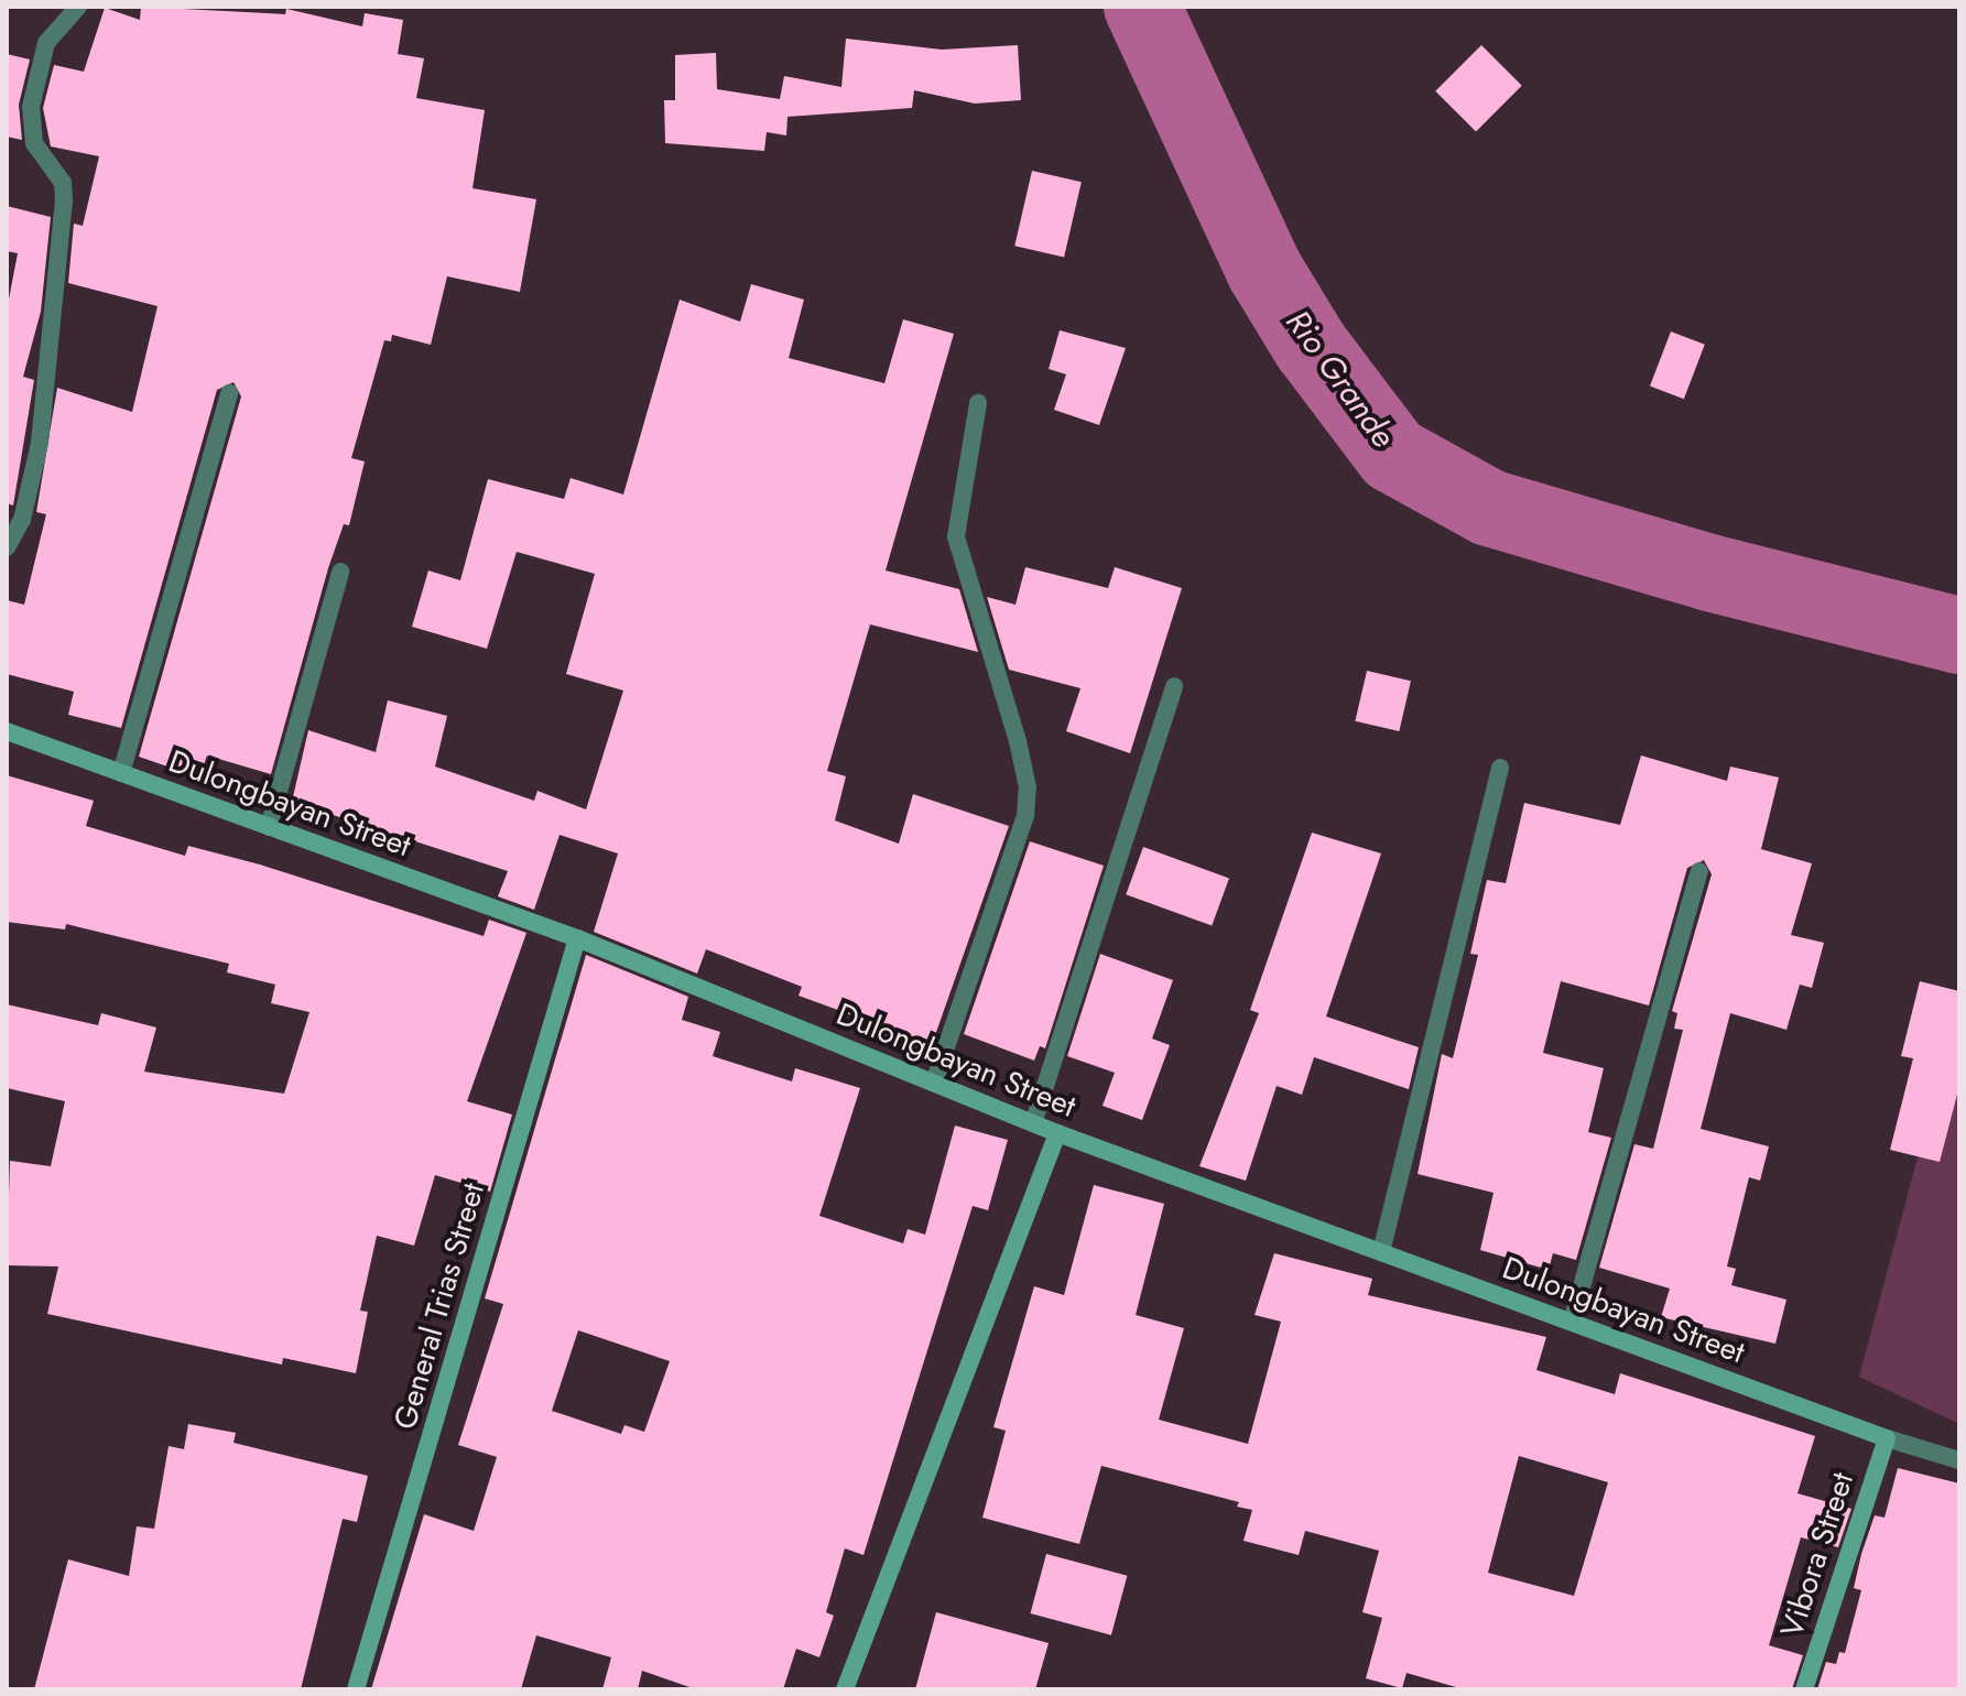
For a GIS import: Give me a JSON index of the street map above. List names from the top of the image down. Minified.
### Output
{"streets":{"street":["Dulongbayan Street","General Trias Street","Vibora Street"]},"crossings":[["Dulongbayan Street","General Trias Street"],["Dulongbayan Street","Vibora Street"]],"water":["Rio Grande"]}
